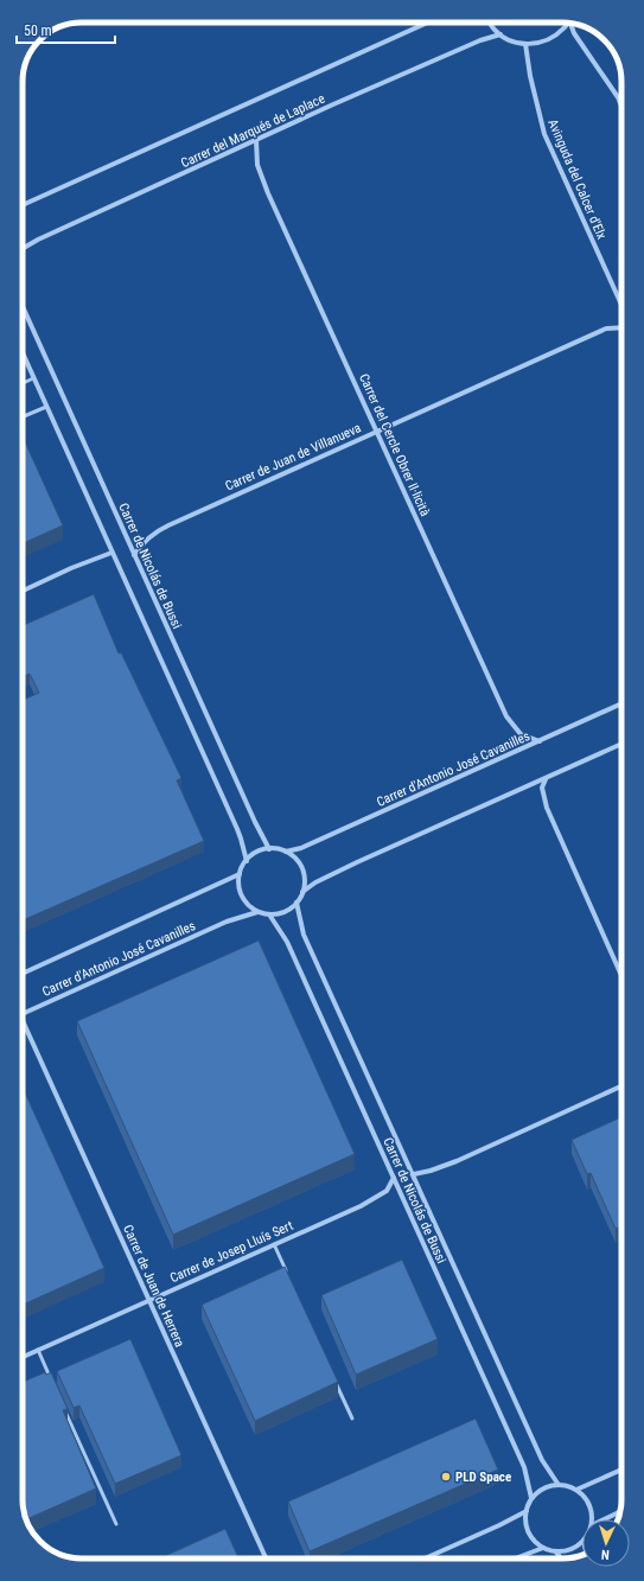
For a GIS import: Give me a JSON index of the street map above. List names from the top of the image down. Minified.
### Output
{"streets":{"street":["Carrer del Marqués de Laplace","Avinguda del Calcer d'Elx","Carrer del Cercle Obrer Il·licità","Carrer de Juan de Villanueva","Carrer de Nicolás de Bussi","Carrer d'Antonio José Cavanilles","Carrer de Josep Lluís Sert","Carrer de Juan de Herrera"]},"crossings":[["Carrer del Marqués de Laplace","Carrer del Cercle Obrer Il·licità"],["Carrer del Cercle Obrer Il·licità","Carrer de Juan de Villanueva"],["Carrer del Cercle Obrer Il·licità","Carrer d'Antonio José Cavanilles"],["Carrer de Juan de Villanueva","Carrer de Nicolás de Bussi"],["Carrer de Nicolás de Bussi","Carrer d'Antonio José Cavanilles"],["Carrer de Nicolás de Bussi","Carrer de Josep Lluís Sert"],["Carrer de Josep Lluís Sert","Carrer de Juan de Herrera"]],"places":["PLD Space"],"scale_bar":"50 m","north":"bottom"}
